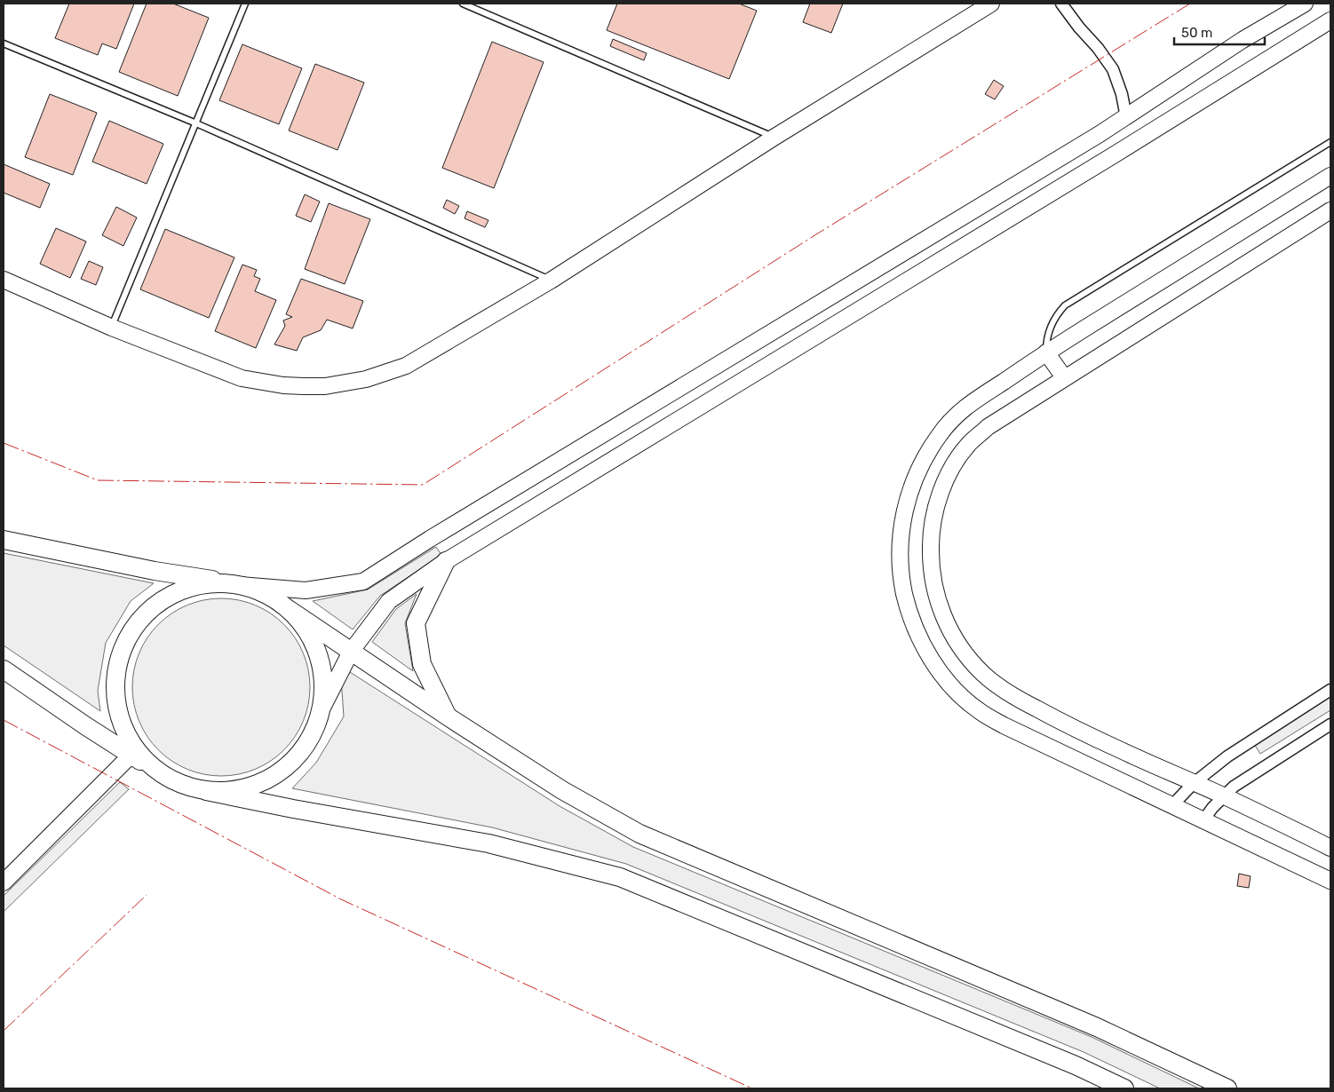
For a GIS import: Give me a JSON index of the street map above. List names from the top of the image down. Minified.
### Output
{"scale_bar":"50 m"}
